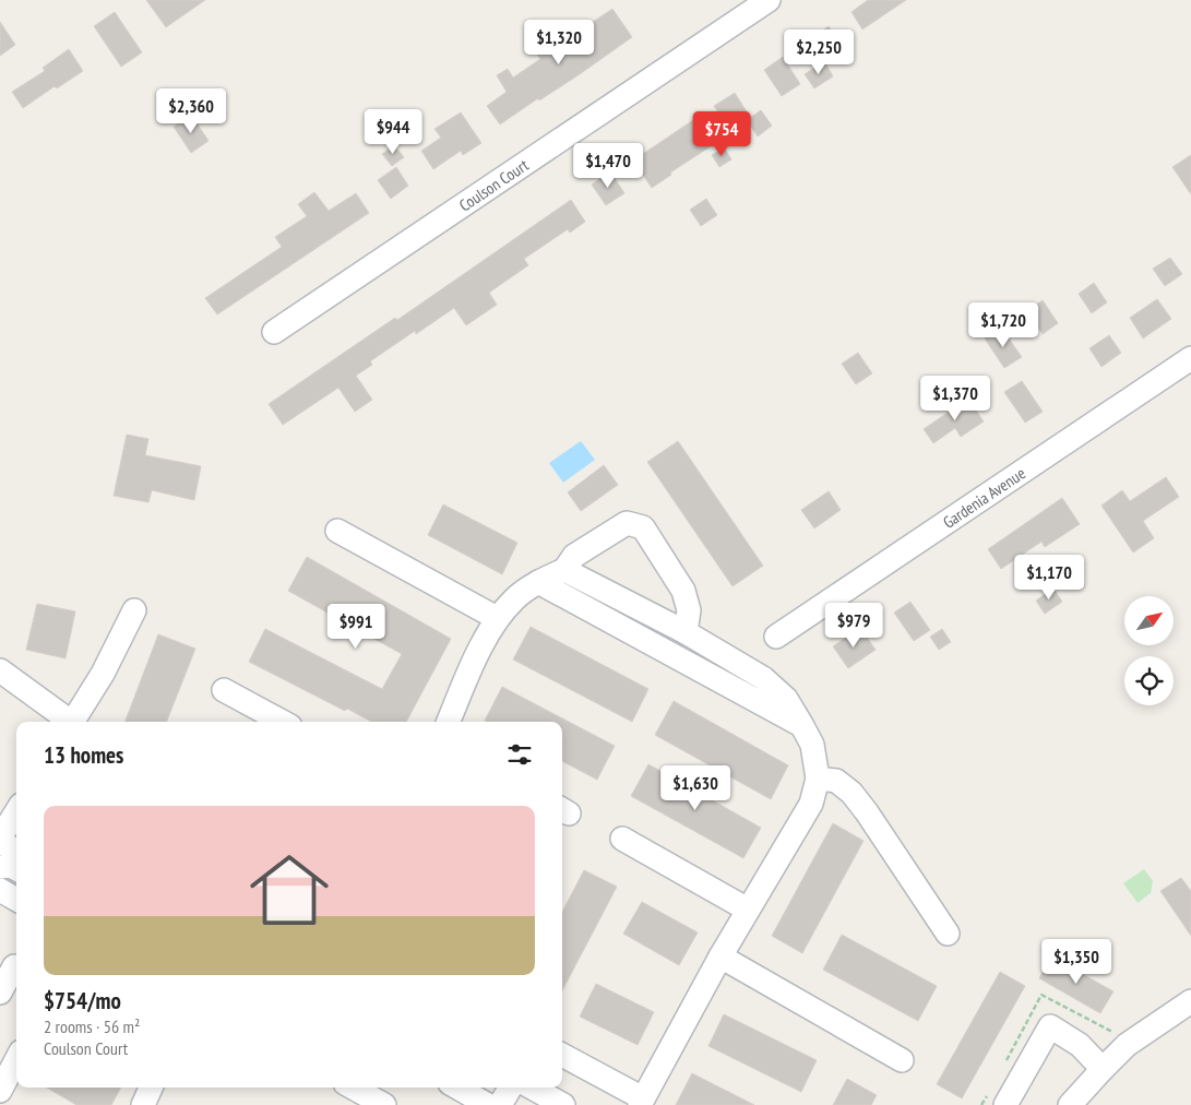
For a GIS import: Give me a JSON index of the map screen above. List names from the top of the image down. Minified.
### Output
{"streets":{"street":["Coulson Court","Gardenia Avenue"]},"north":"top right","page":{"price":["$1,320","$2,250","$2,360","$944","$754","$1,470","$1,720","$1,370","$1,170","$979","$991","$1,630","$1,350"],"heading":"13 homes","list":[{"name":"$754/mo","note":"2 rooms · 56 m² · Coulson Court"}]}}
